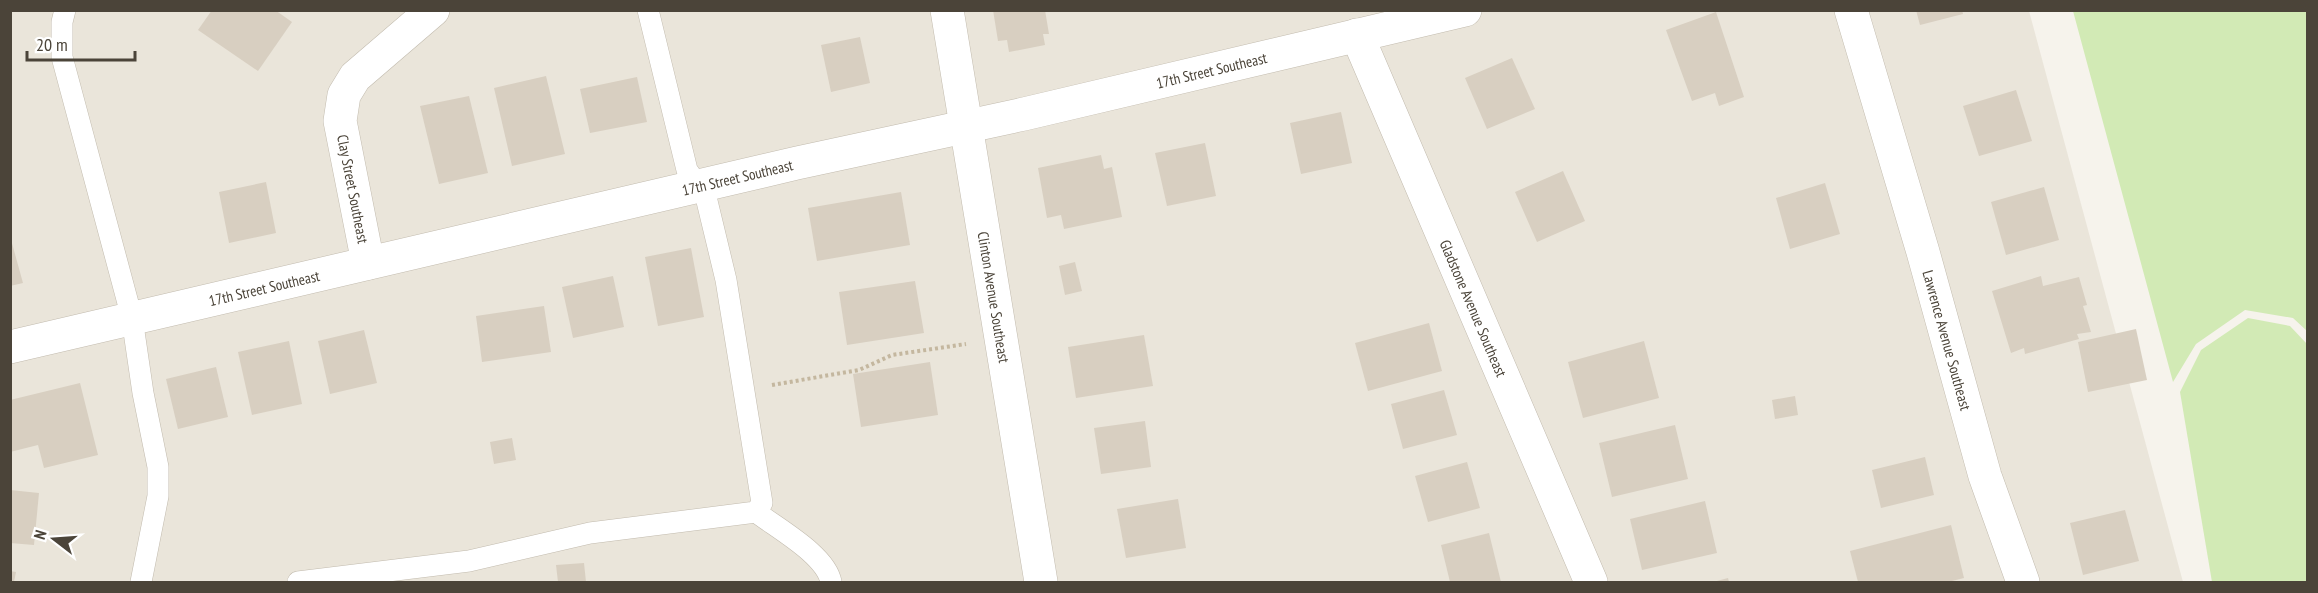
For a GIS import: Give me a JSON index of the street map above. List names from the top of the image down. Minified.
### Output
{"streets":{"street":["17th Street Southeast","Clay Street Southeast","Clinton Avenue Southeast","Gladstone Avenue Southeast","Lawrence Avenue Southeast"]},"crossings":[["17th Street Southeast","Clay Street Southeast"],["17th Street Southeast","Clinton Avenue Southeast"],["17th Street Southeast","Gladstone Avenue Southeast"]],"scale_bar":"20 m","north":"left"}
